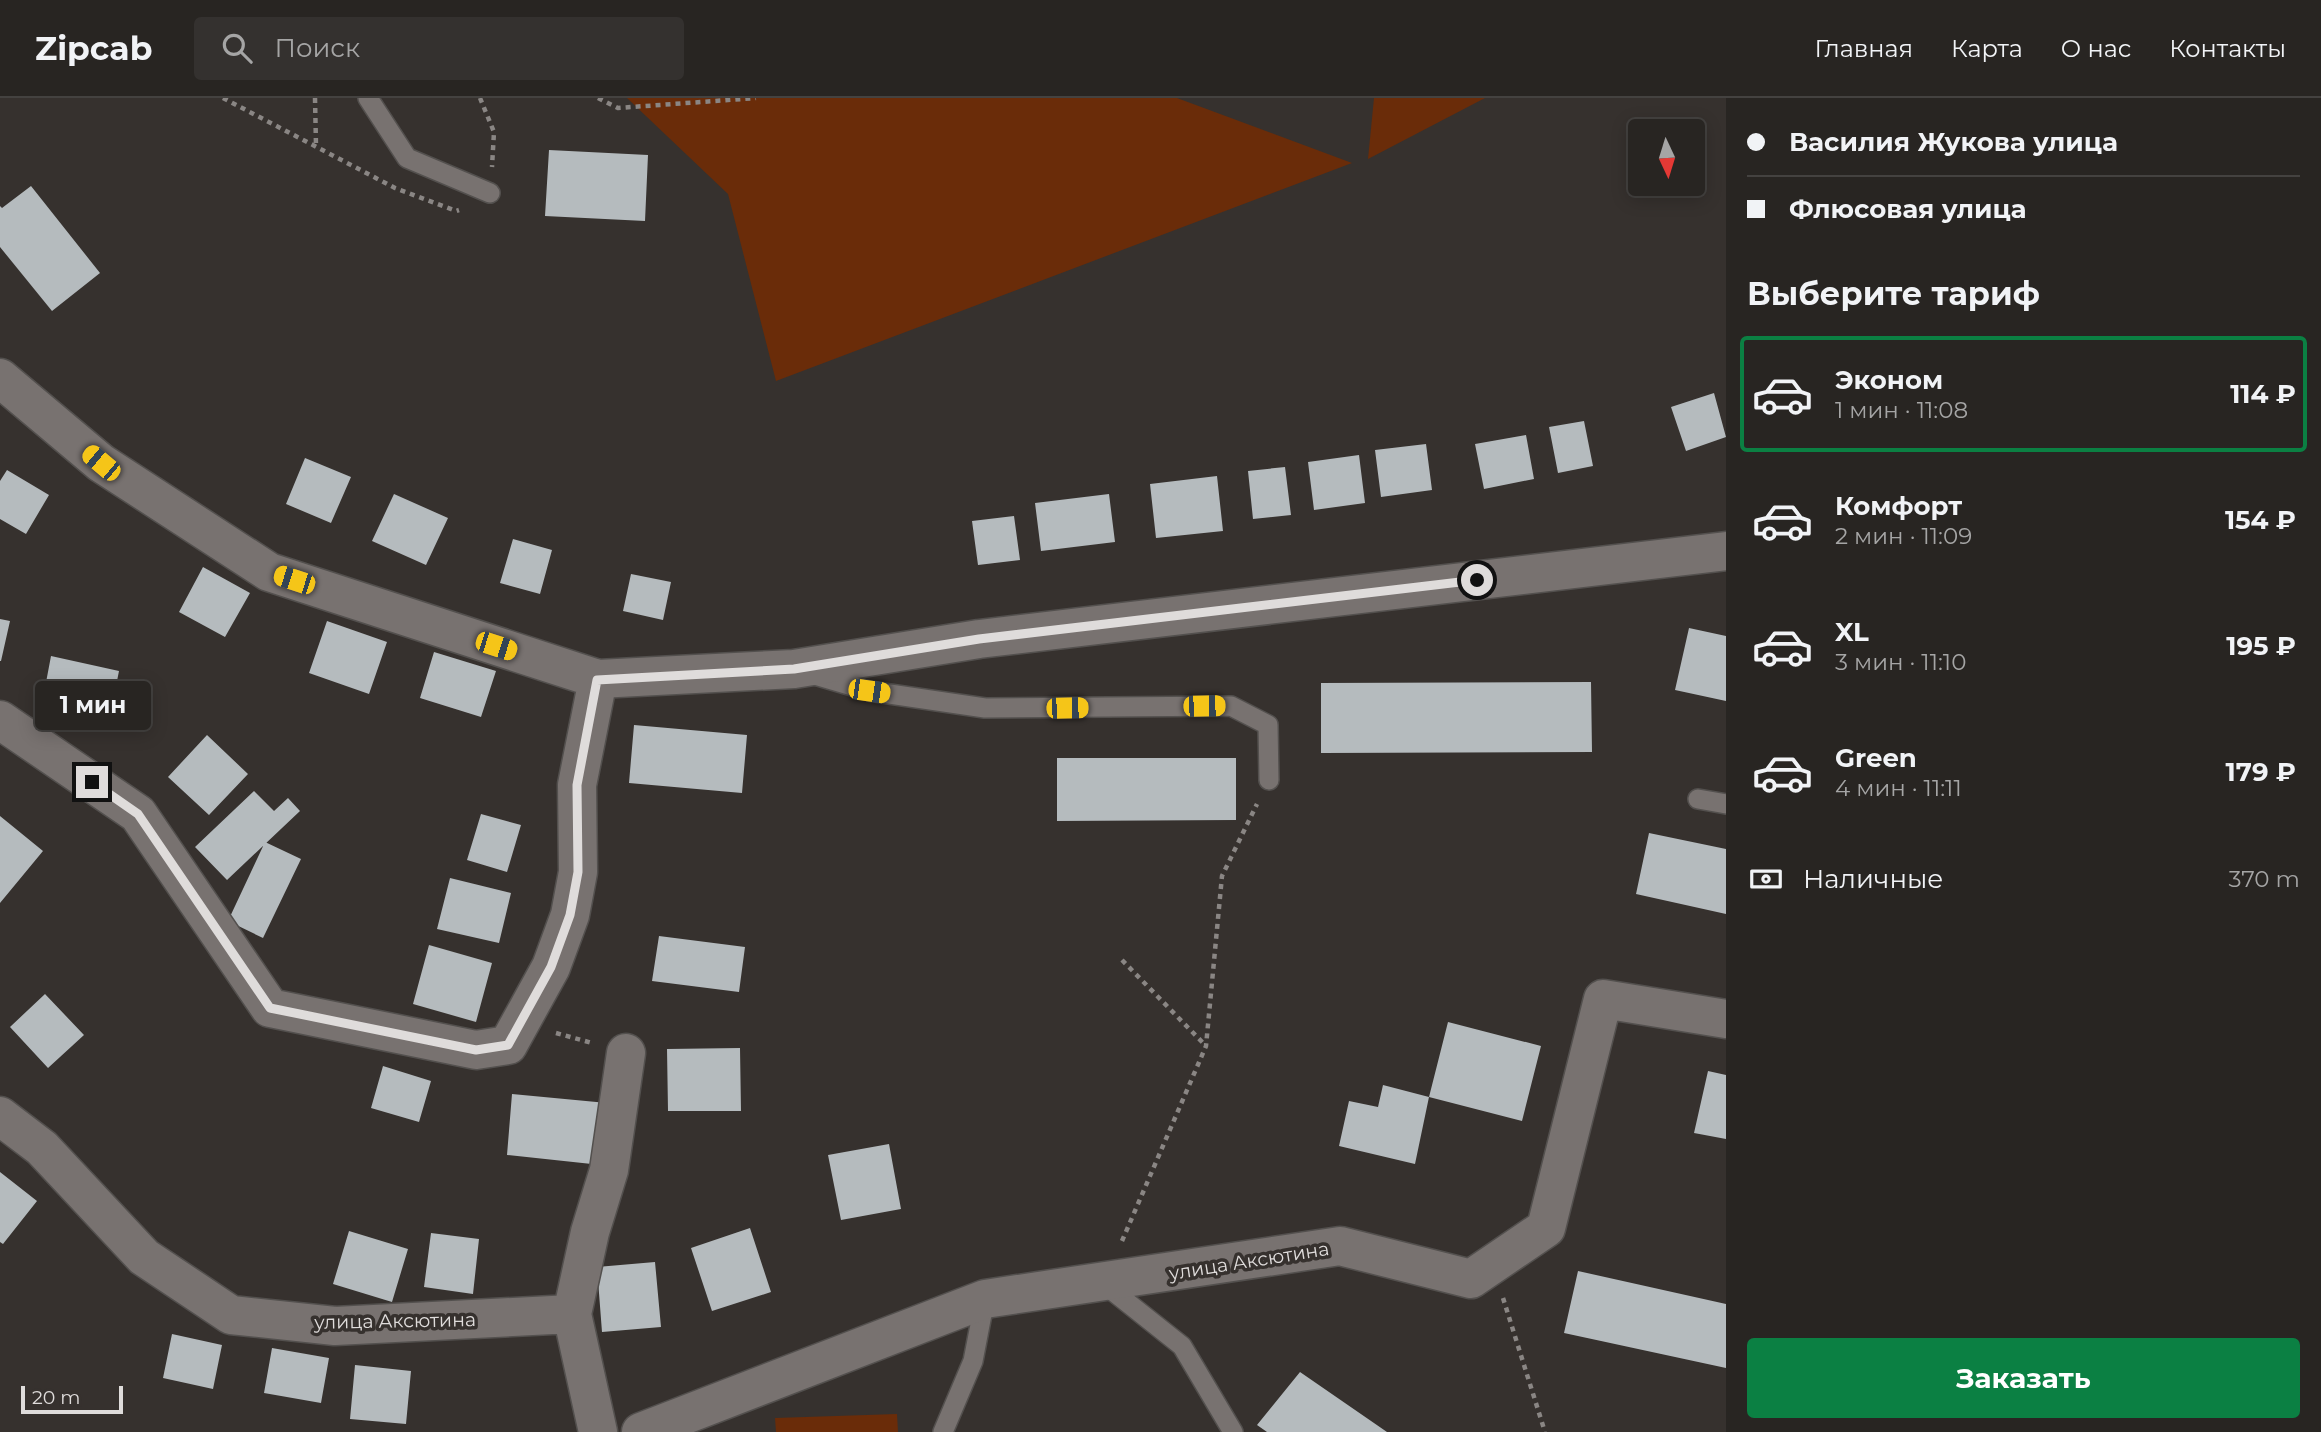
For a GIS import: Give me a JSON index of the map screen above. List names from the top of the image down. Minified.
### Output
{"streets":{"street":["улица Аксютина"]},"scale_bar":"20 m","north":"bottom","page":{"header":"Zipcab","search":"Поиск","nav":["Главная","Карта","О нас","Контакты"],"banner":["Василия Жукова улица","Флюсовая улица"],"heading":"Выберите тариф","list":[{"name":"Эконом","note":"1 мин · 11:08","value":"114 ₽"},{"name":"Комфорт","note":"2 мин · 11:09","value":"154 ₽"},{"name":"XL","note":"3 мин · 11:10","value":"195 ₽"},{"name":"Green","note":"4 мин · 11:11","value":"179 ₽"}],"bubble":"1 мин","pay":["Наличные","370 m"],"buttons":"Заказать","scale":"20 m"}}
